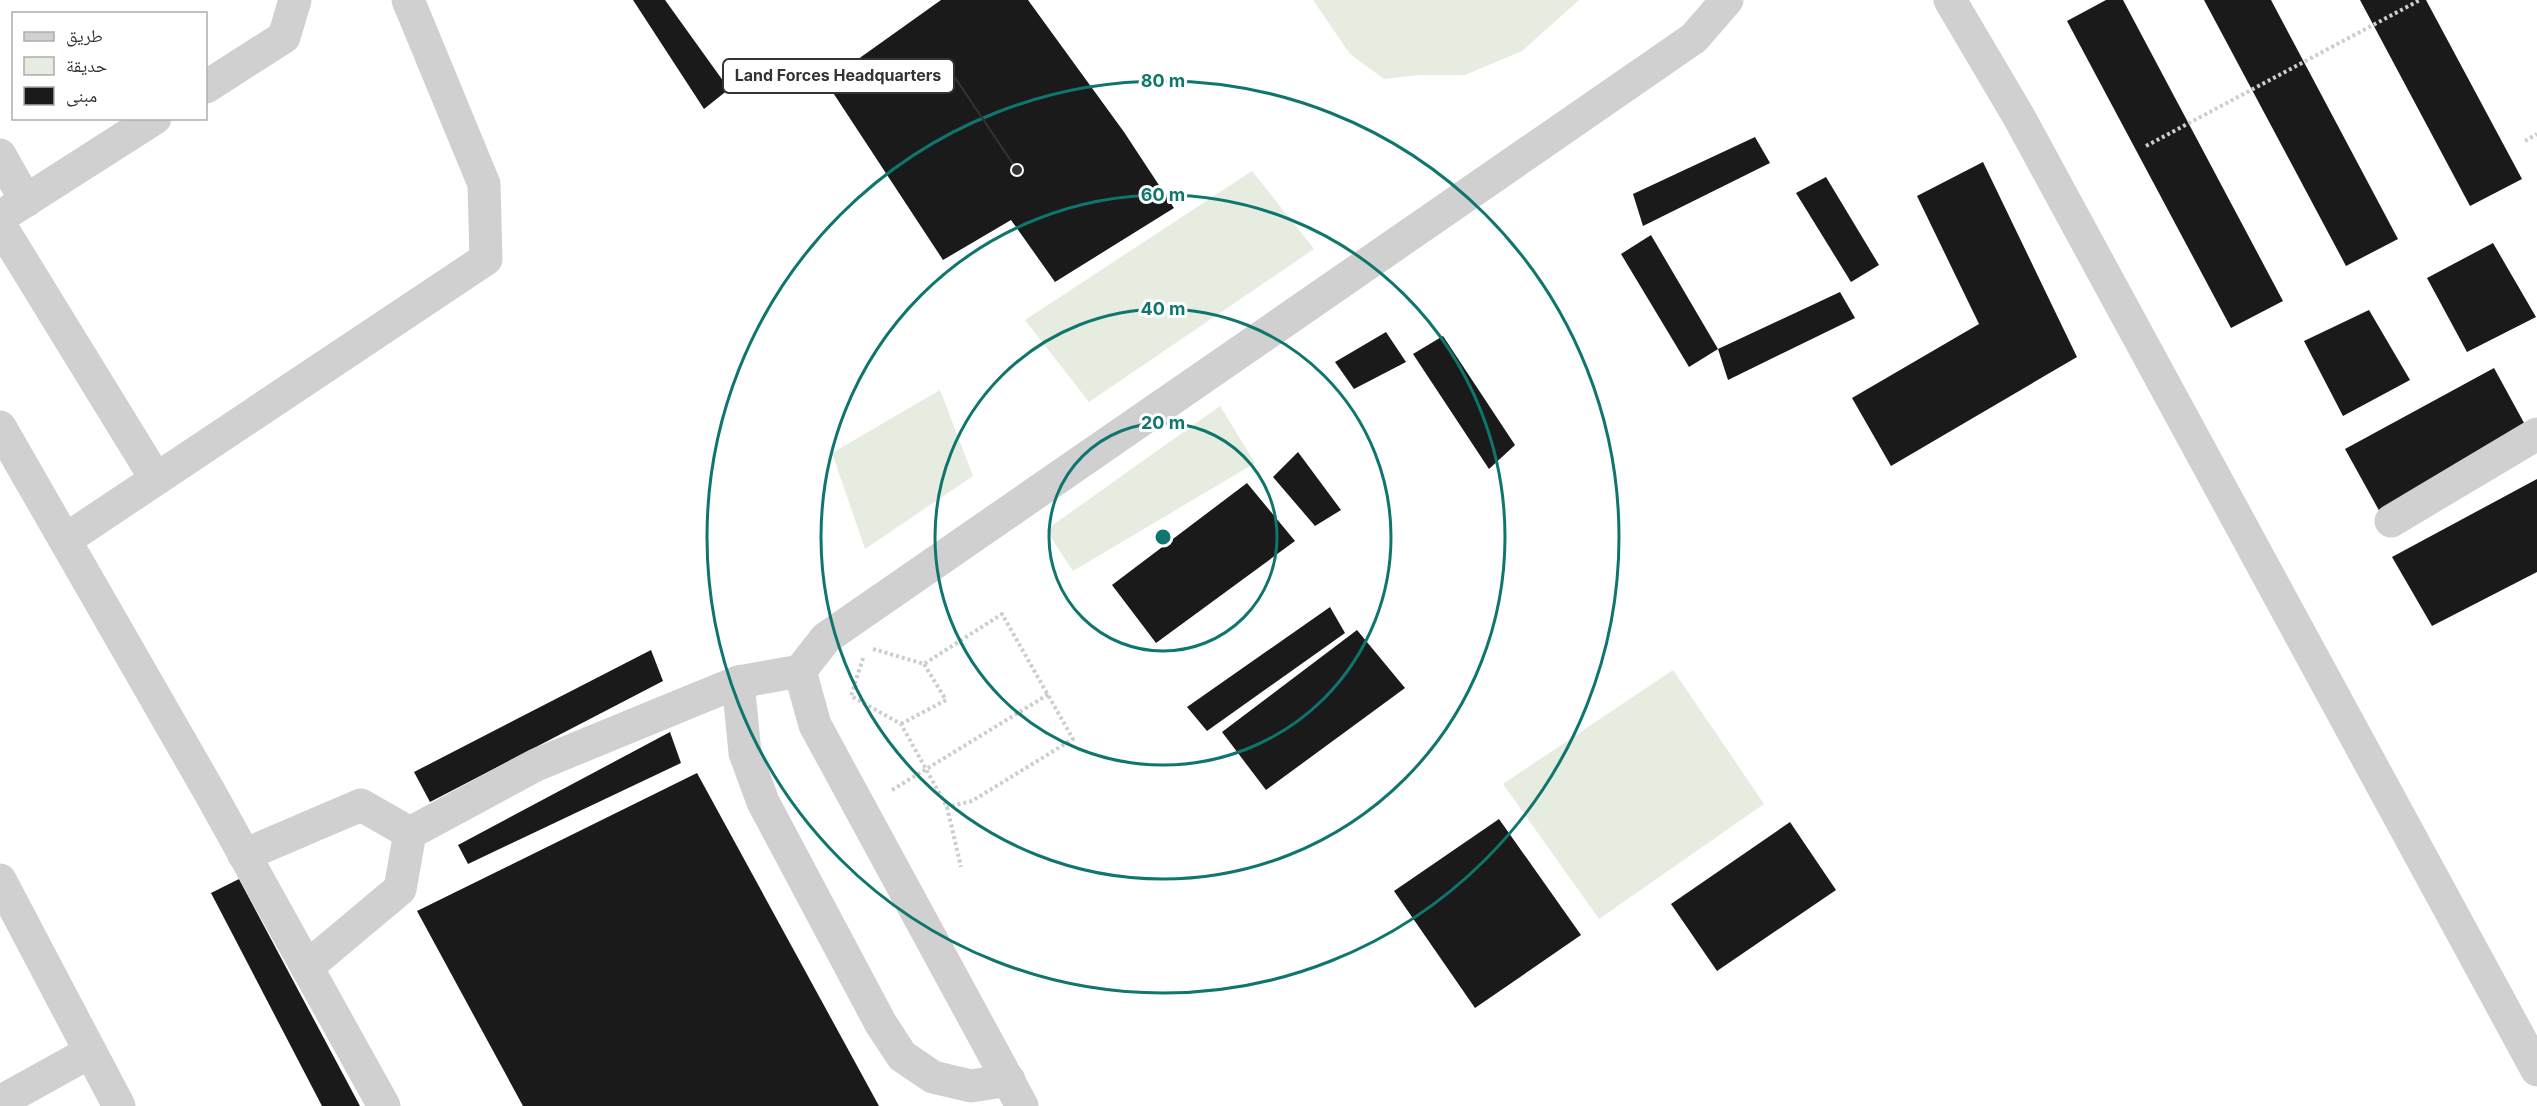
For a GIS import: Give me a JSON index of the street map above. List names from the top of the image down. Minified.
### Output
{"places":["Land Forces Headquarters"],"legend":["طريق","حديقة","مبنى"],"rings":["80 m","60 m","40 m","20 m"]}
